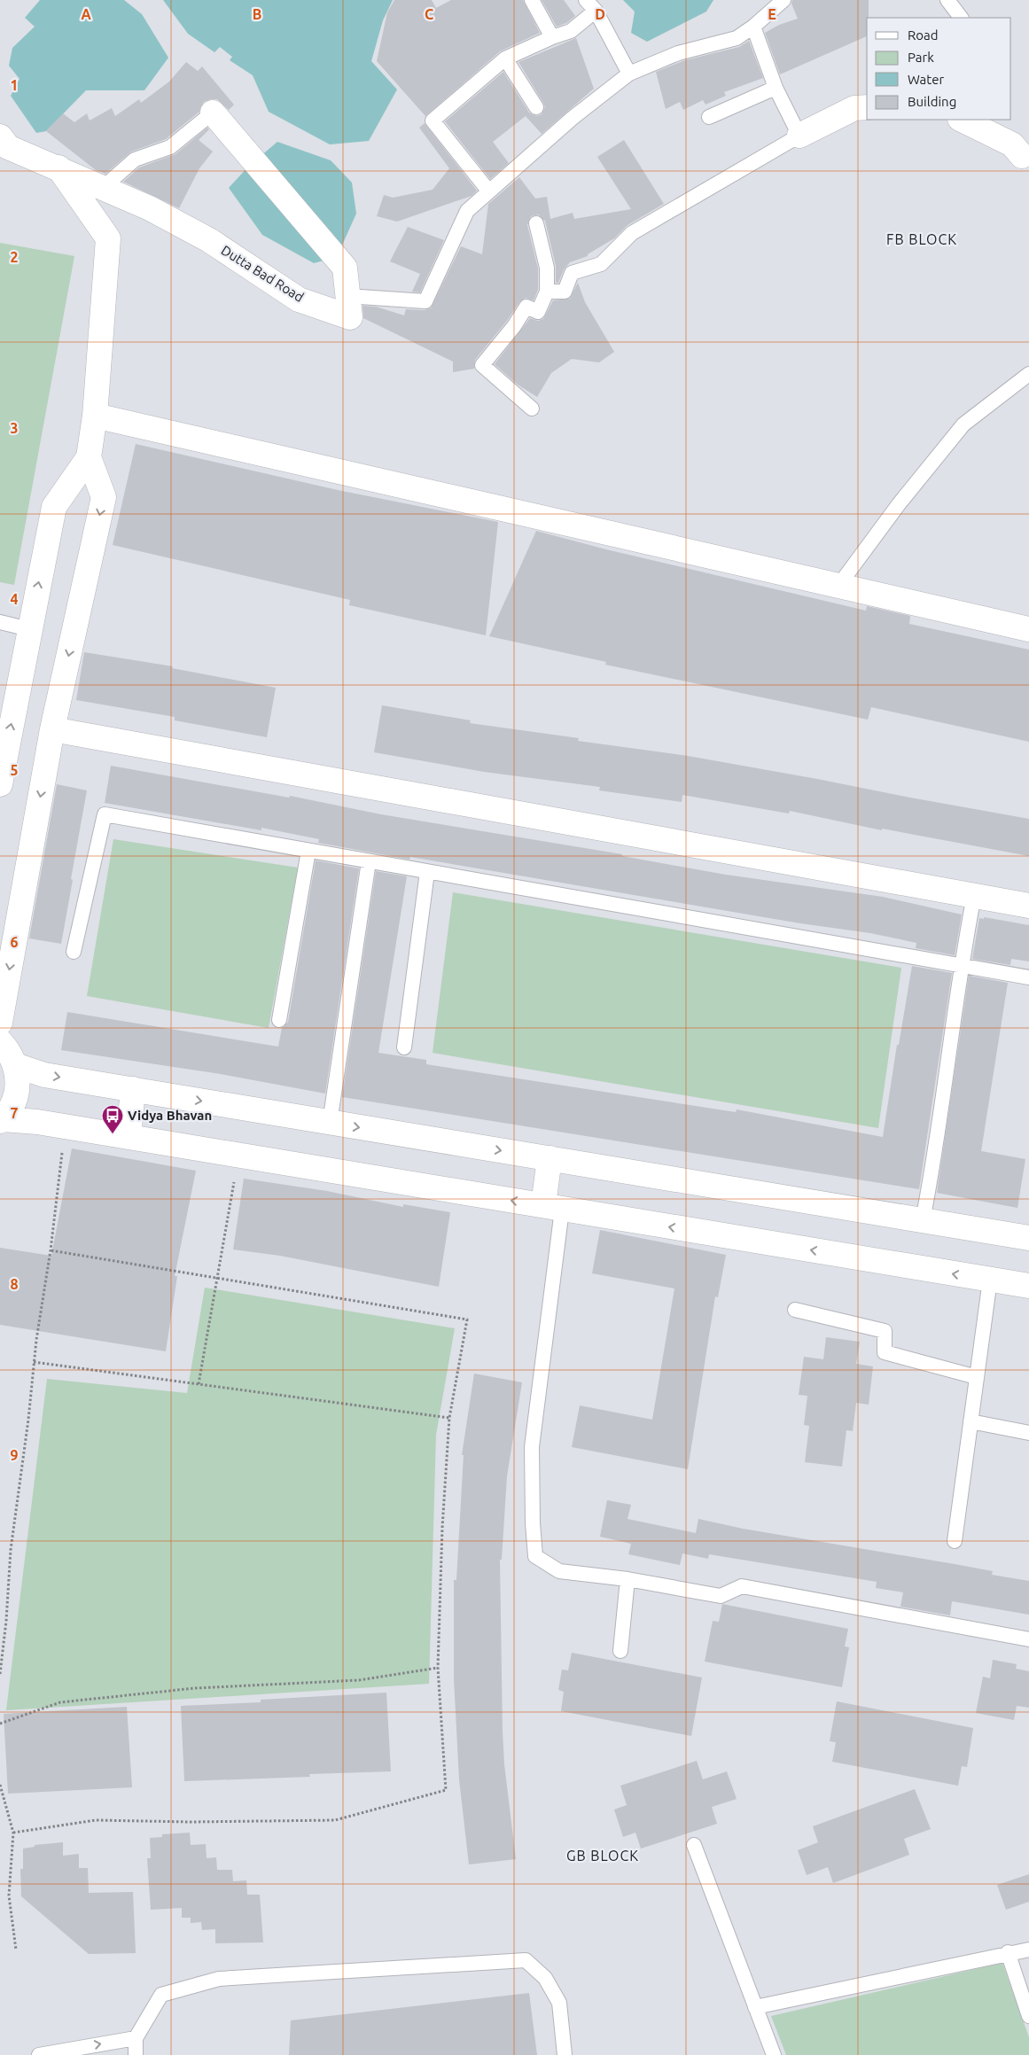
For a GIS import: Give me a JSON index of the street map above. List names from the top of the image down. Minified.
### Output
{"streets":{"street":["Dutta Bad Road"]},"districts":["FB BLOCK","GB BLOCK"],"places":{"bus stop":["Vidya Bhavan"]},"legend":["Road","Park","Water","Building"],"grid":{"columns":["A","B","C","D","E"],"rows":["1","2","3","4","5","6","7","8","9"]}}
